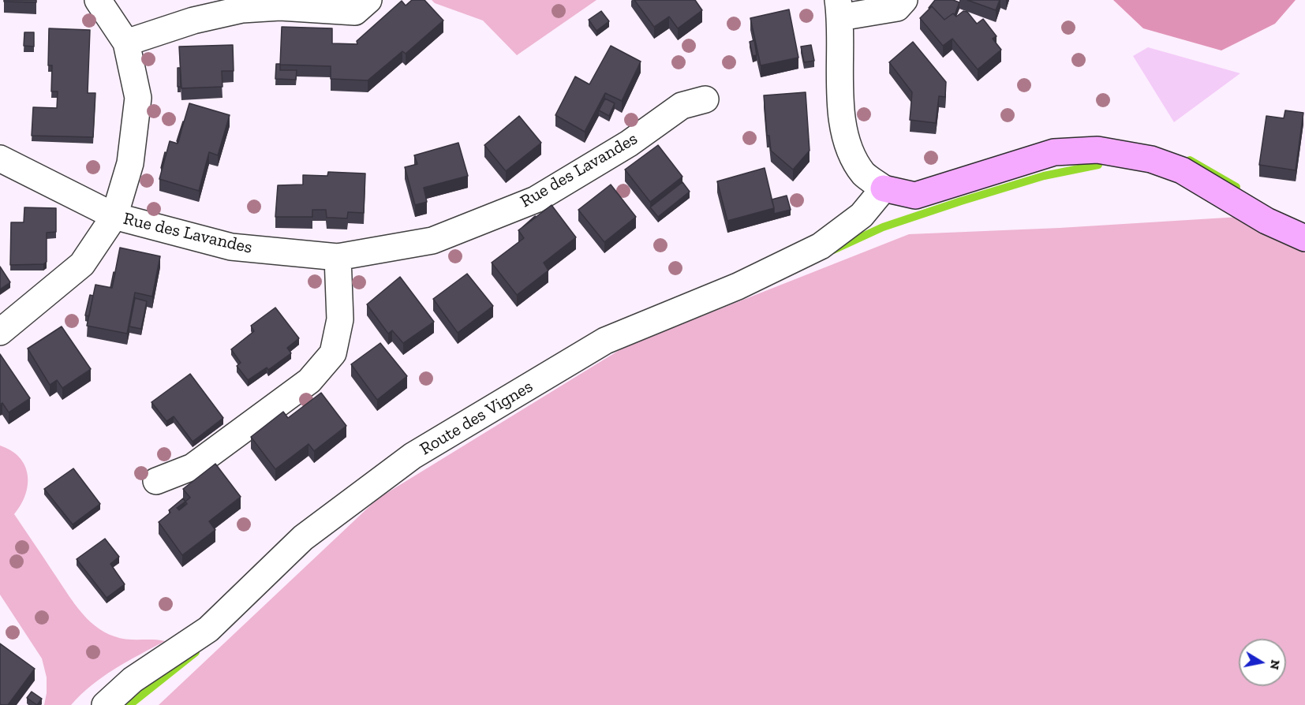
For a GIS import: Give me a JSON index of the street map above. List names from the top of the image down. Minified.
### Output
{"streets":{"street":["Rue des Lavandes","Route des Vignes"]},"north":"right"}
